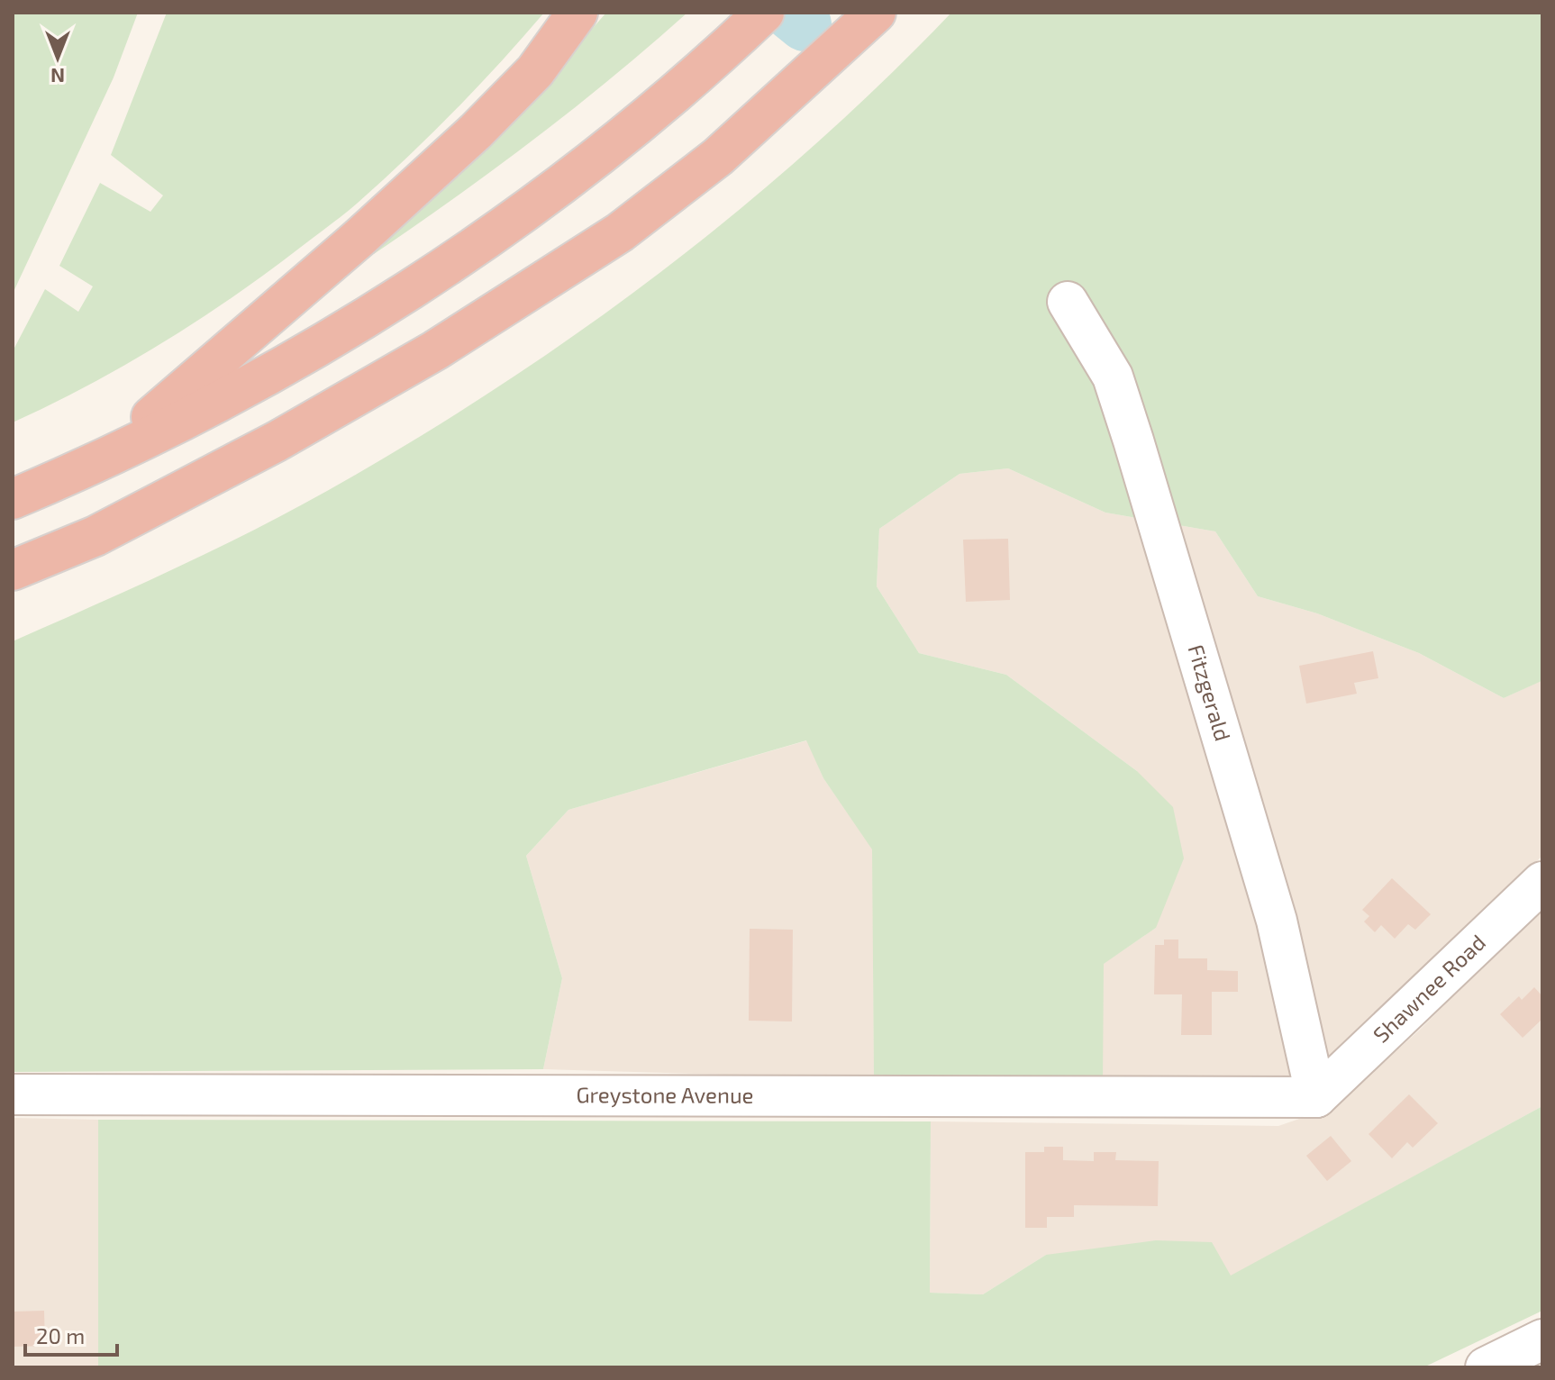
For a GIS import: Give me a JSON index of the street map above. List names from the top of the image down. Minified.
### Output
{"streets":{"street":["Fitzgerald","Shawnee Road","Greystone Avenue"]},"crossings":[["Fitzgerald","Shawnee Road"],["Fitzgerald","Greystone Avenue"],["Shawnee Road","Greystone Avenue"]],"scale_bar":"20 m","north":"bottom"}
